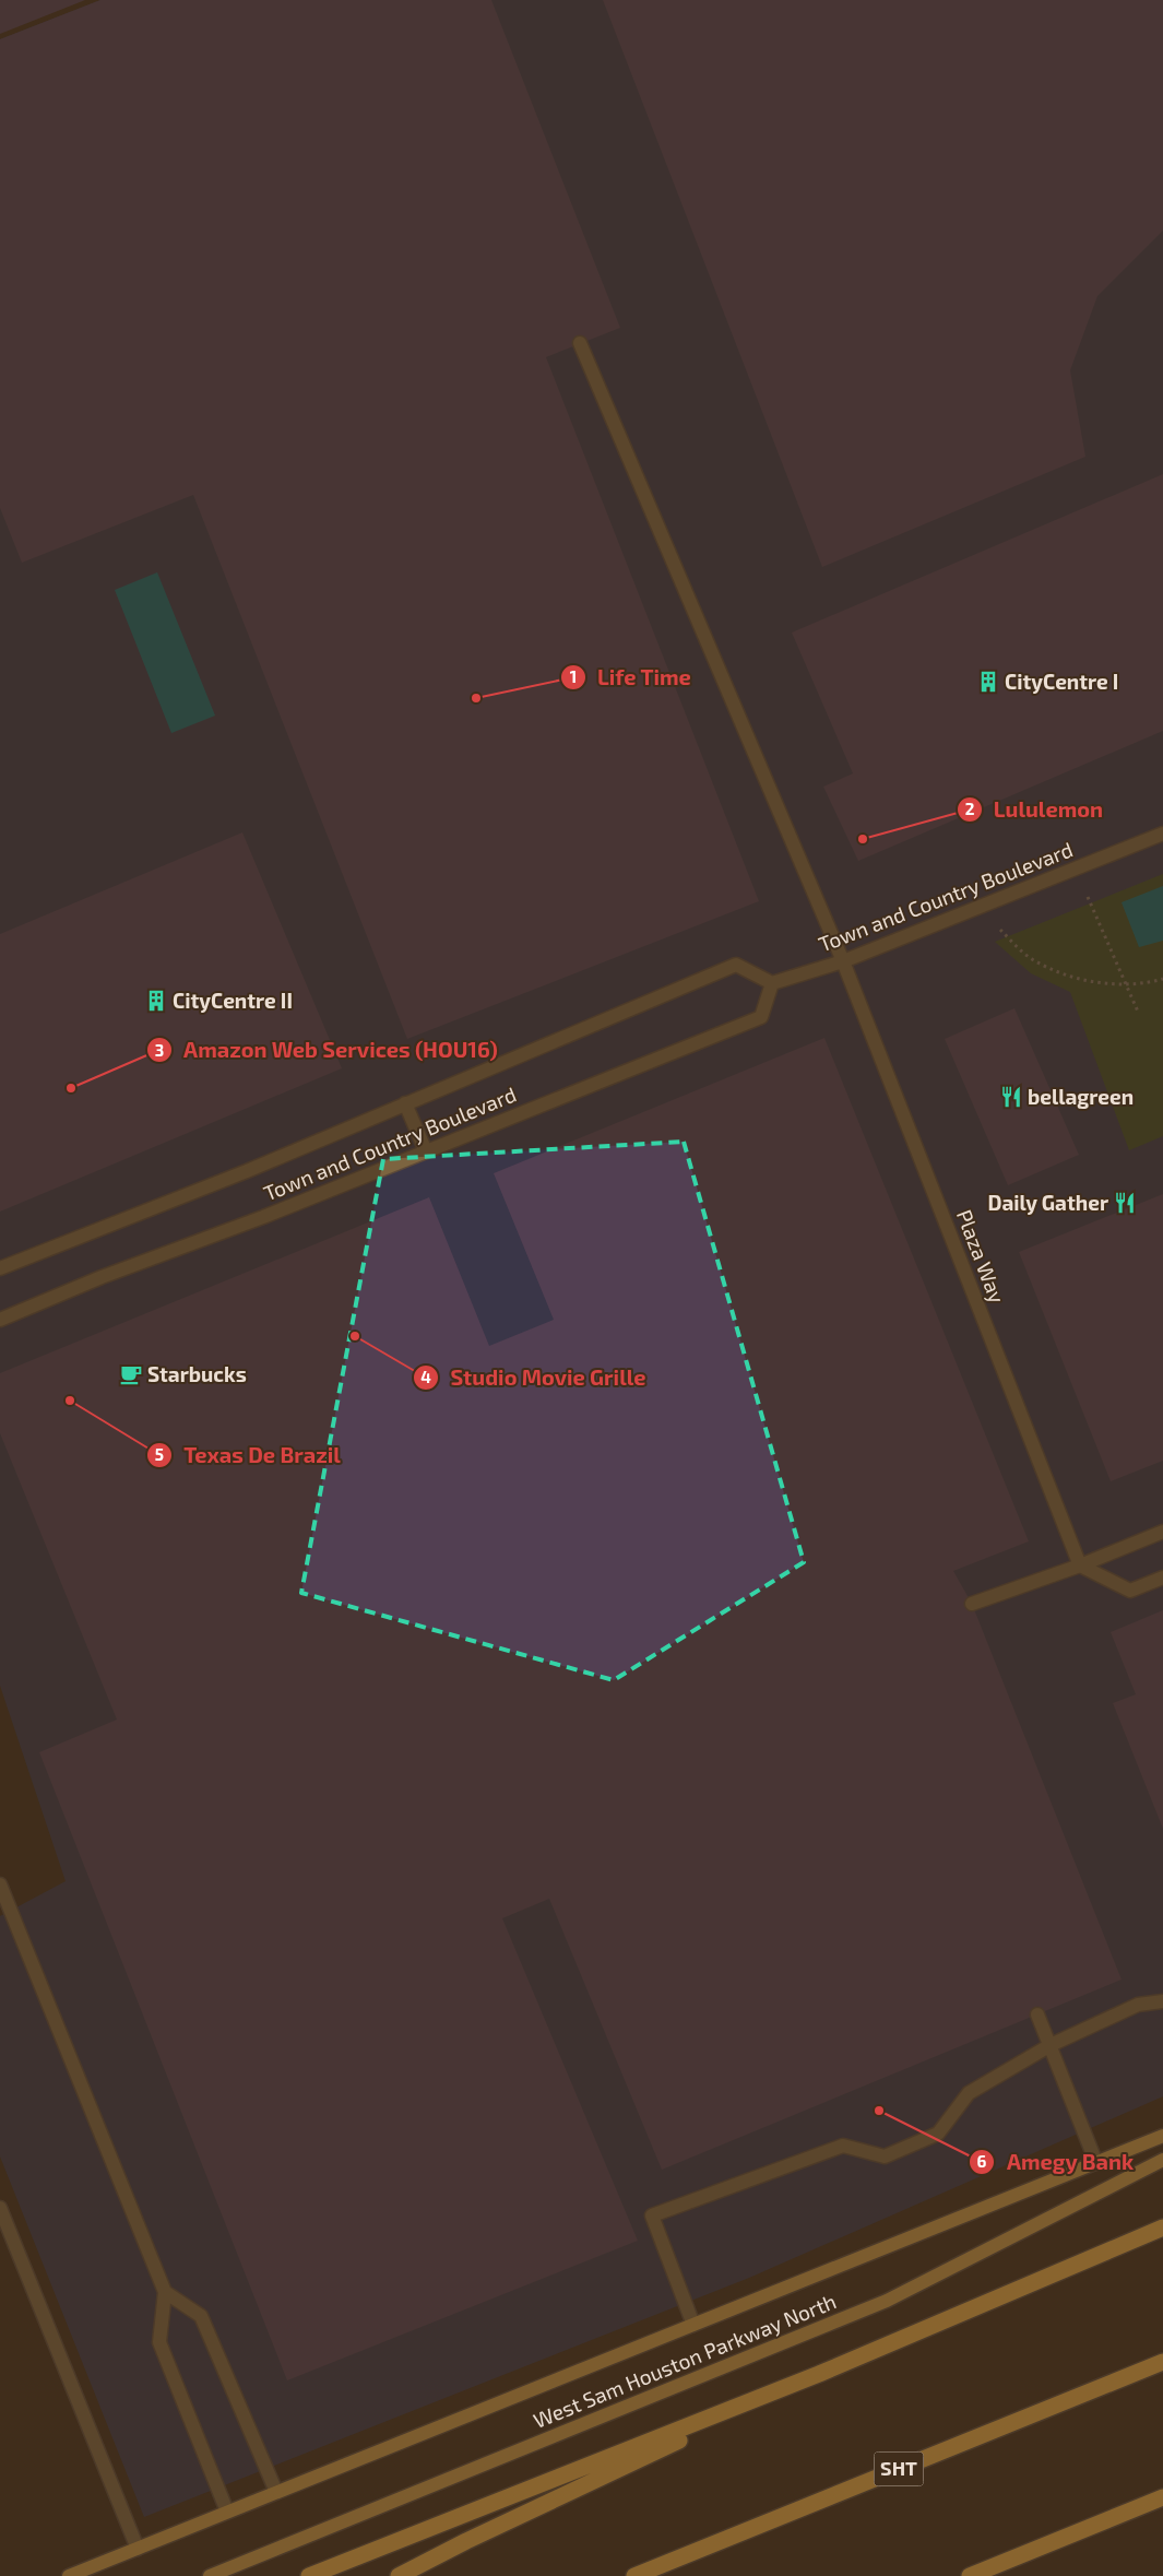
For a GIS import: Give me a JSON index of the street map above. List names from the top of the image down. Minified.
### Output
{"streets":{"highway":["SHT"],"main road":["West Sam Houston Parkway North"],"lane":["Town and Country Boulevard","Plaza Way"]},"crossings":[["Town and Country Boulevard","Plaza Way"]],"places":{"building":["CityCentre I","CityCentre II"],"other":["Life Time","Lululemon","Amazon Web Services (HOU16)","Studio Movie Grille","Texas De Brazil","Amegy Bank"],"restaurant":["bellagreen","Daily Gather"],"cafe":["Starbucks"]}}
